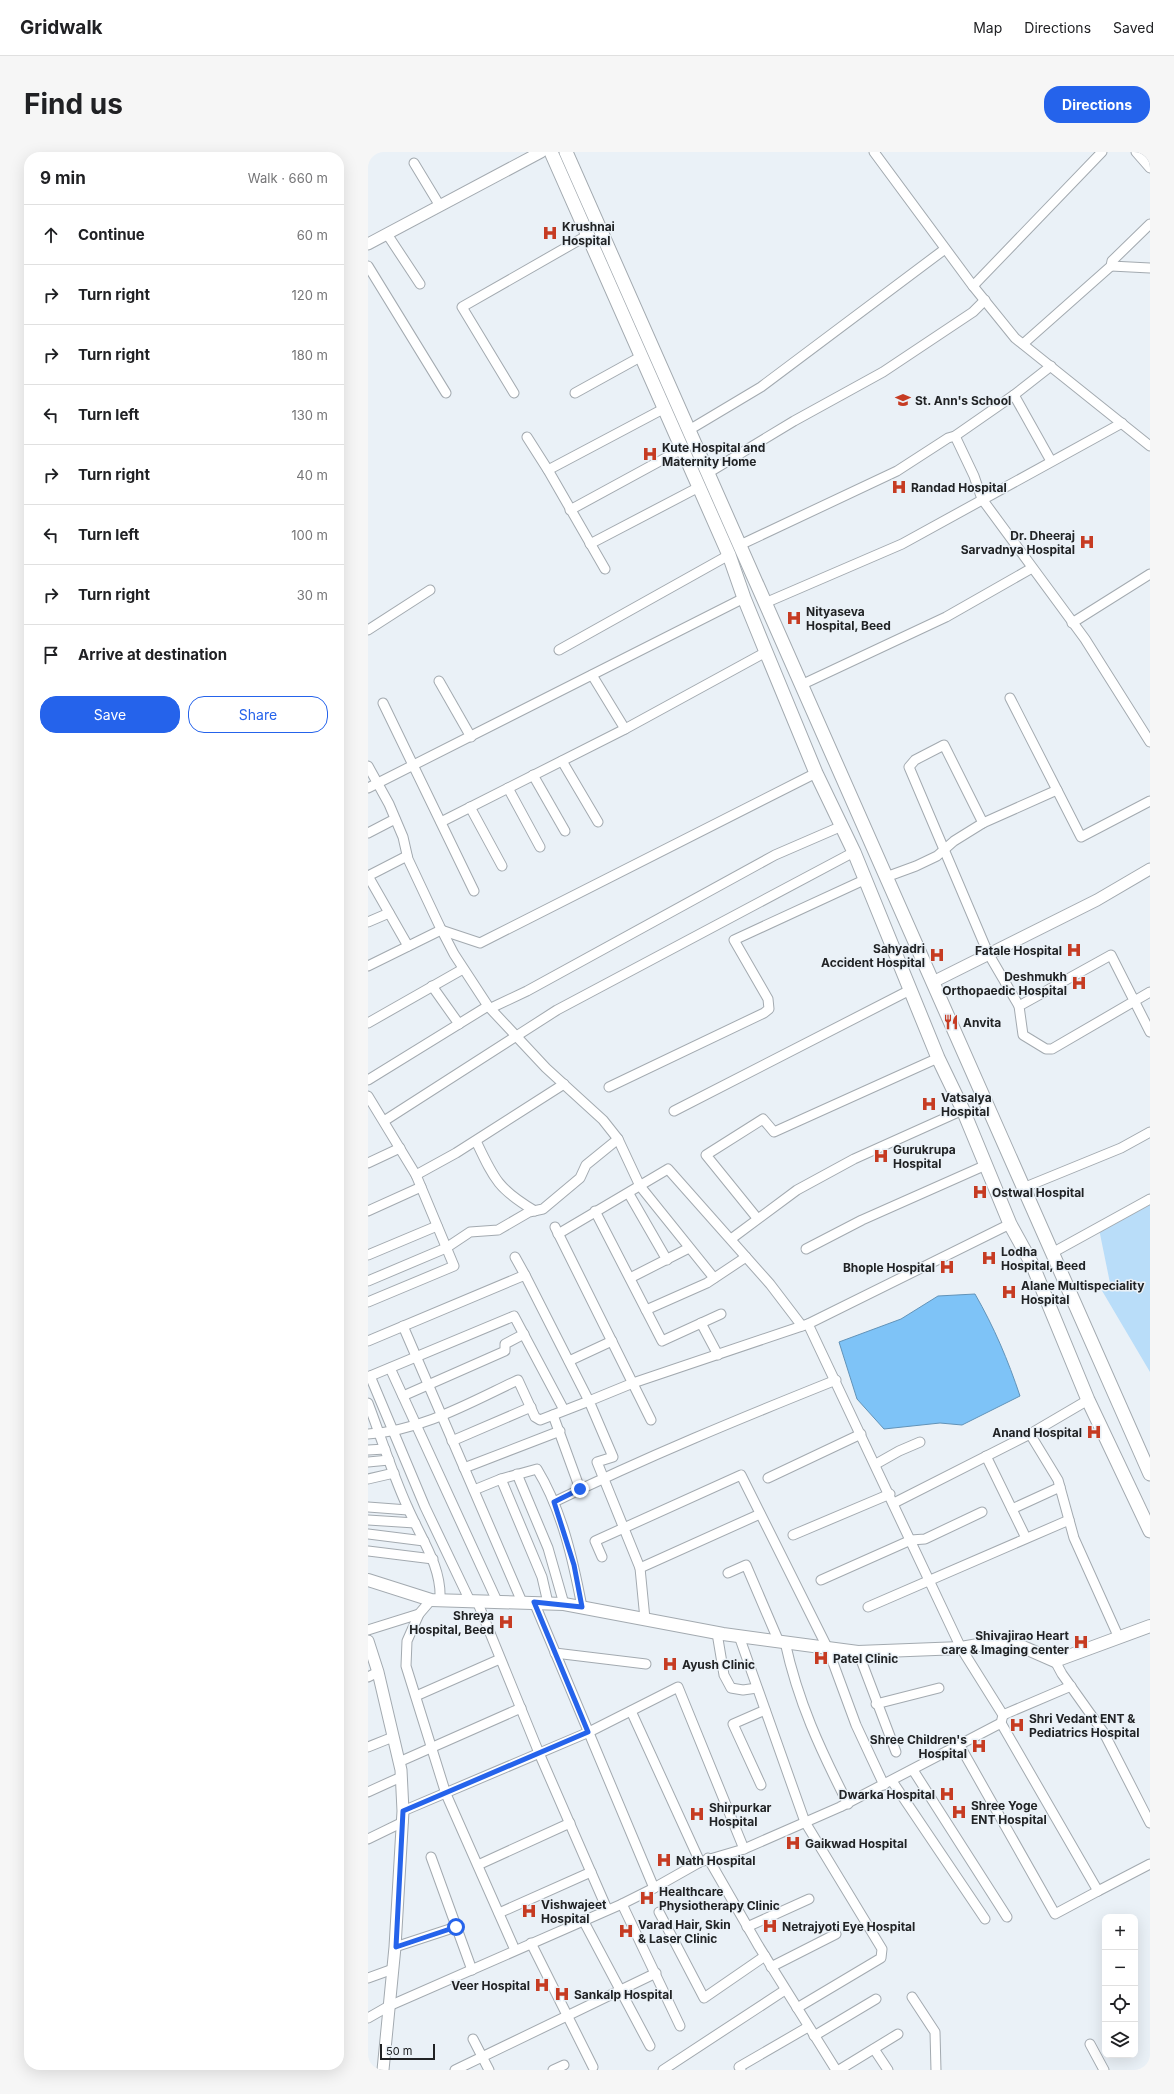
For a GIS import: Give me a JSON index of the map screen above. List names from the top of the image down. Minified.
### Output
{"places":{"hospital":["Krushnai Hospital","Kute Hospital and Maternity Home","Randad Hospital","Dr. Dheeraj Sarvadnya Hospital","Nityaseva Hospital, Beed","Fatale Hospital","Sahyadri Accident Hospital","Deshmukh Orthopaedic Hospital","Vatsalya Hospital","Gurukrupa Hospital","Ostwal Hospital","Lodha Hospital, Beed","Bhople Hospital","Alane Multispeciality Hospital","Anand Hospital","Shreya Hospital, Beed","Shivajirao Heart care & Imaging center","Patel Clinic","Ayush Clinic","Shri Vedant ENT & Pediatrics Hospital","Shree Children's Hospital","Dwarka Hospital","Shree Yoge ENT Hospital","Shirpurkar Hospital","Gaikwad Hospital","Nath Hospital","Healthcare Physiotherapy Clinic","Vishwajeet Hospital","Netrajyoti Eye Hospital","Varad Hair, Skin & Laser Clinic","Veer Hospital","Sankalp Hospital"],"school or university":["St. Ann's School"],"restaurant":["Anvita"]},"scale_bar":"50 m","page":{"header":"Gridwalk","nav":["Map","Directions","Saved"],"buttons":["Directions",["Save","Share"]],"title":"Find us","heading":["9 min","Walk · 660 m"],"list":[["Continue","60 m"],["Turn right","120 m"],["Turn right","180 m"],["Turn left","130 m"],["Turn right","40 m"],["Turn left","100 m"],["Turn right","30 m"],"Arrive at destination"],"map_buttons":["+","−"],"scale":"50 m"}}
